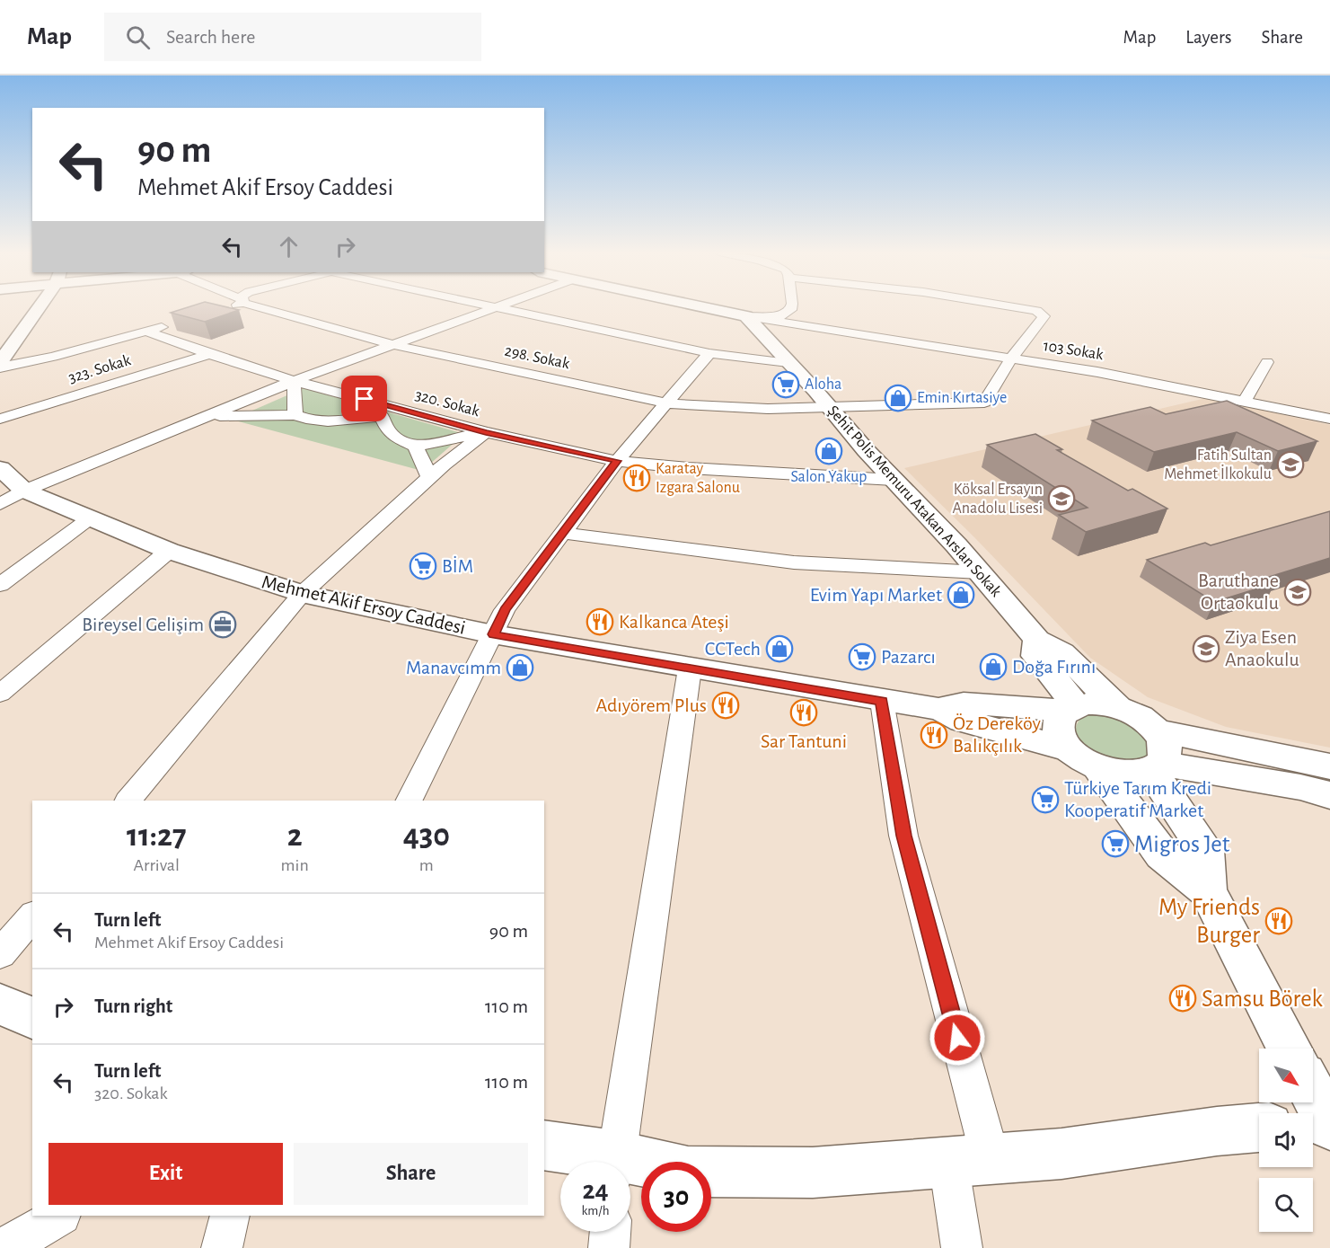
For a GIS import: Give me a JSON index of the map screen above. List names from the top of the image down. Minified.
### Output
{"streets":{"street":["103 Sokak","298. Sokak","323. Sokak","320. Sokak","Şehit Polis Memuru Atakan Arslan Sokak","Mehmet Akif Ersoy Caddesi"]},"crossings":[["103 Sokak","298. Sokak"],["103 Sokak","Şehit Polis Memuru Atakan Arslan Sokak"],["298. Sokak","Şehit Polis Memuru Atakan Arslan Sokak"],["323. Sokak","320. Sokak"],["320. Sokak","Şehit Polis Memuru Atakan Arslan Sokak"]],"places":{"supermarket":["Aloha","BİM","Pazarcı","Türkiye Tarım Kredi Kooperatif Market","Migros Jet"],"shop":["Emin Kırtasiye","Salon Yakup","Evim Yapı Market","CCTech","Doğa Fırını","Manavcımm"],"school or university":["Fatih Sultan Mehmet İlkokulu","Köksal Ersayın Anadolu Lisesi","Baruthane Ortaokulu","Ziya Esen Anaokulu"],"restaurant":["Karatay Izgara Salonu","Kalkanca Ateşi","Adıyörem Plus","Sar Tantuni","Öz Dereköy Balıkçılık","My Friends Burger","Samsu Börek"],"office":["Bireysel Gelişim"]},"north":"bottom right","page":{"header":"Map","search":"Search here","nav":["Map","Layers","Share"],"turn":["90 m","Mehmet Akif Ersoy Caddesi"],"eta":["11:27","Arrival","2","min","430","m"],"list":[{"name":"Turn left","note":"Mehmet Akif Ersoy Caddesi","value":"90 m"},{"name":"Turn right","value":"110 m"},{"name":"Turn left","note":"320. Sokak","value":"110 m"}],"buttons":["Exit","Share"],"speed":"24 km/h","limit":"30"}}
